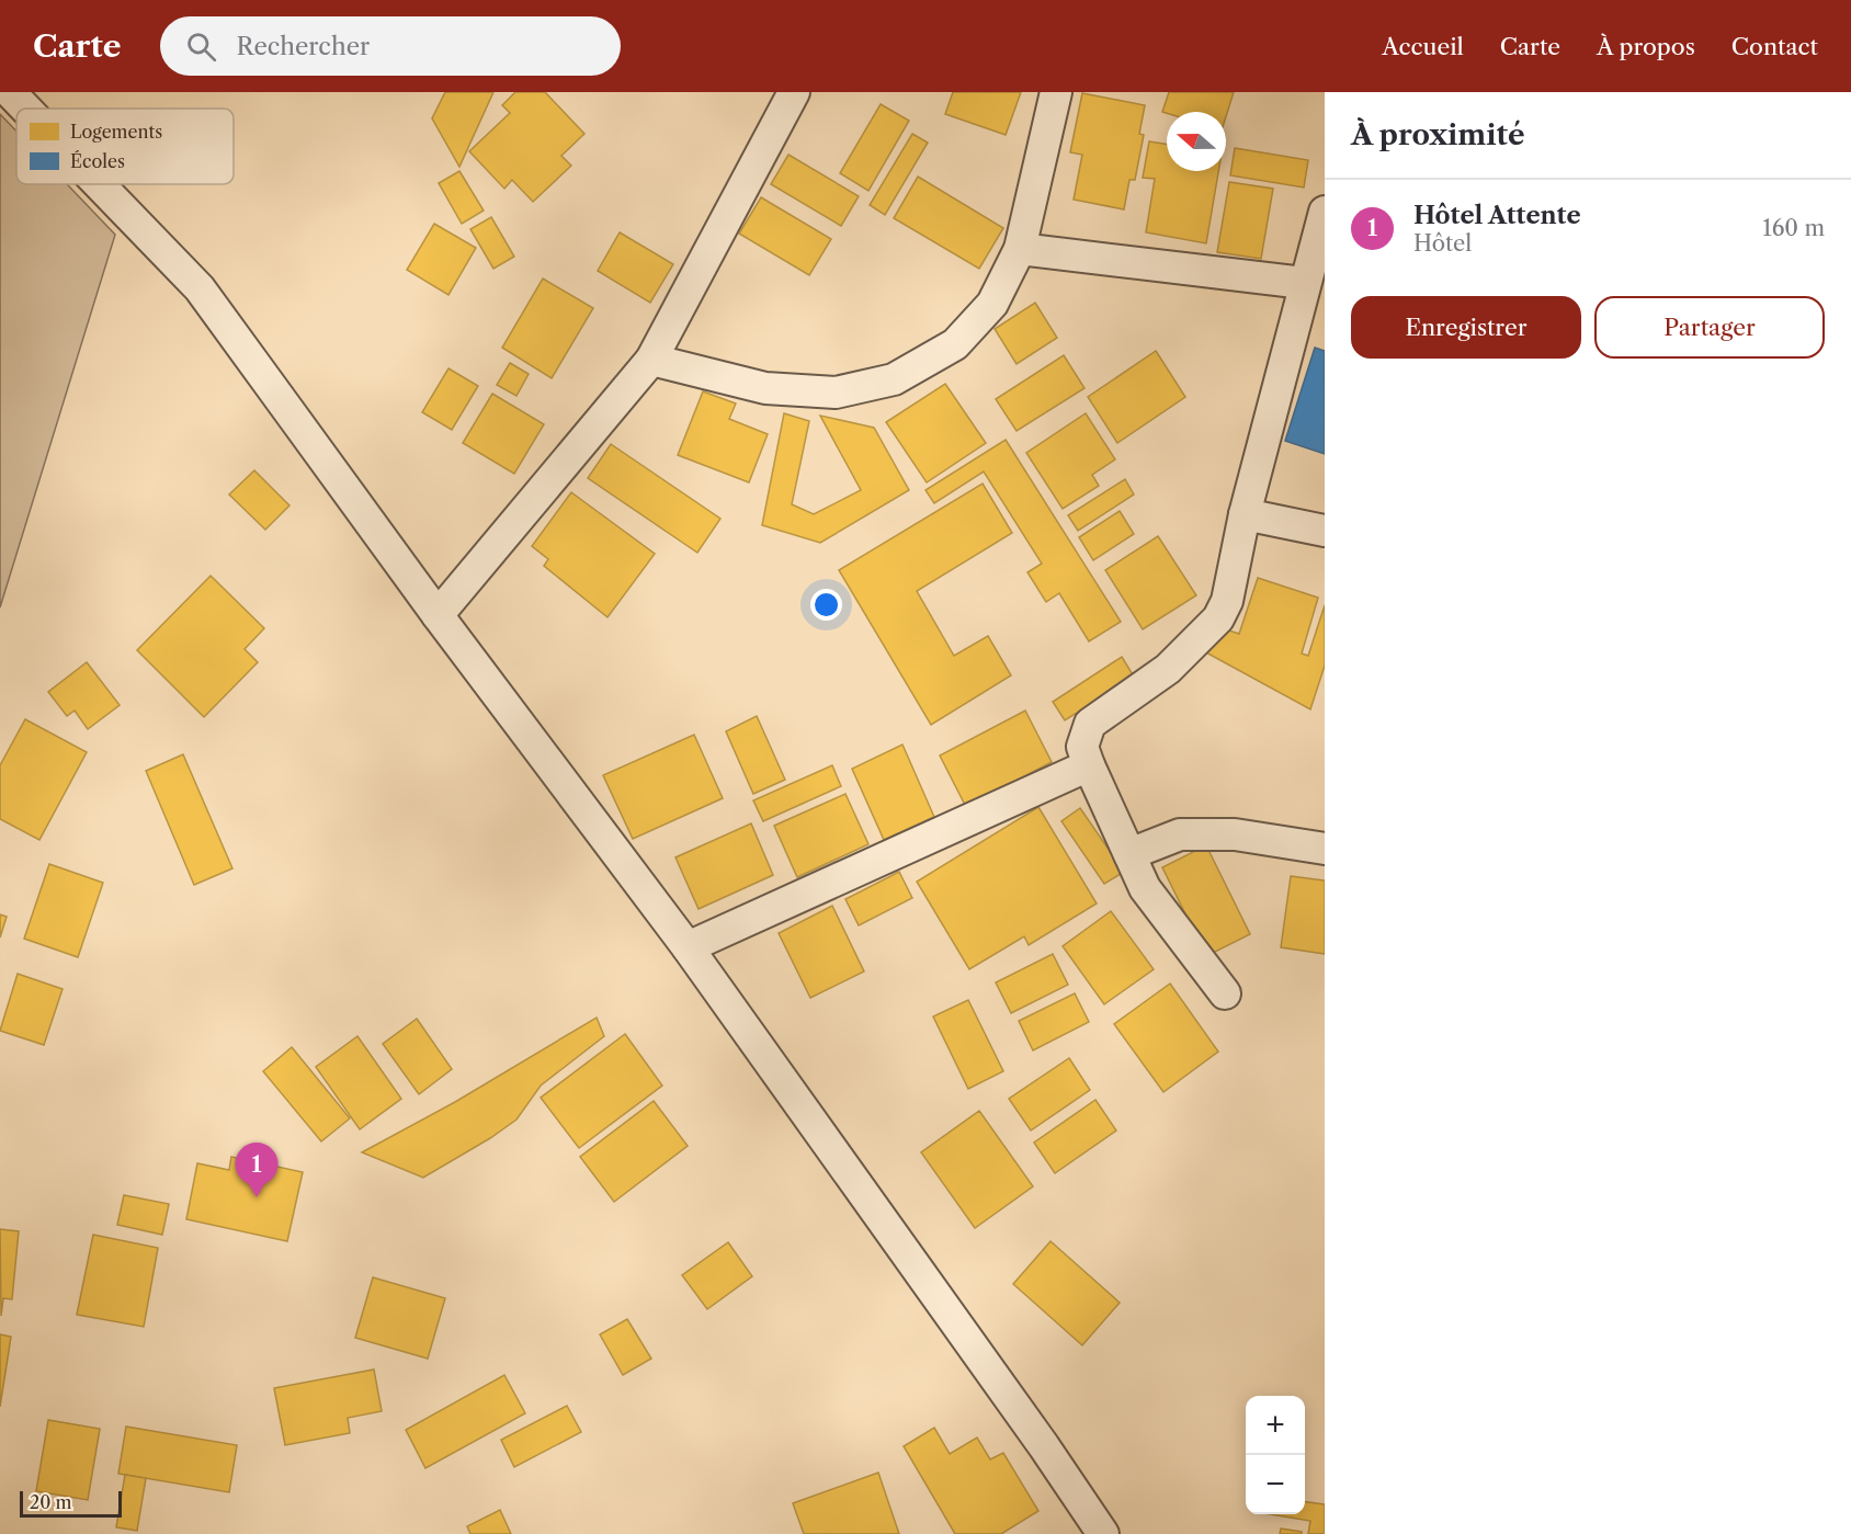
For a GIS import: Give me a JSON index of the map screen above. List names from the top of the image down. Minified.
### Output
{"legend":["Logements","Écoles"],"scale_bar":"20 m","north":"left","page":{"header":"Carte","search":"Rechercher","nav":["Accueil","Carte","À propos","Contact"],"heading":"À proximité","list":[{"mark":"1","name":"Hôtel Attente","note":"Hôtel","value":"160 m"}],"buttons":["Enregistrer","Partager"],"pins":"1","map_buttons":["+","−"],"scale":"20 m"}}
